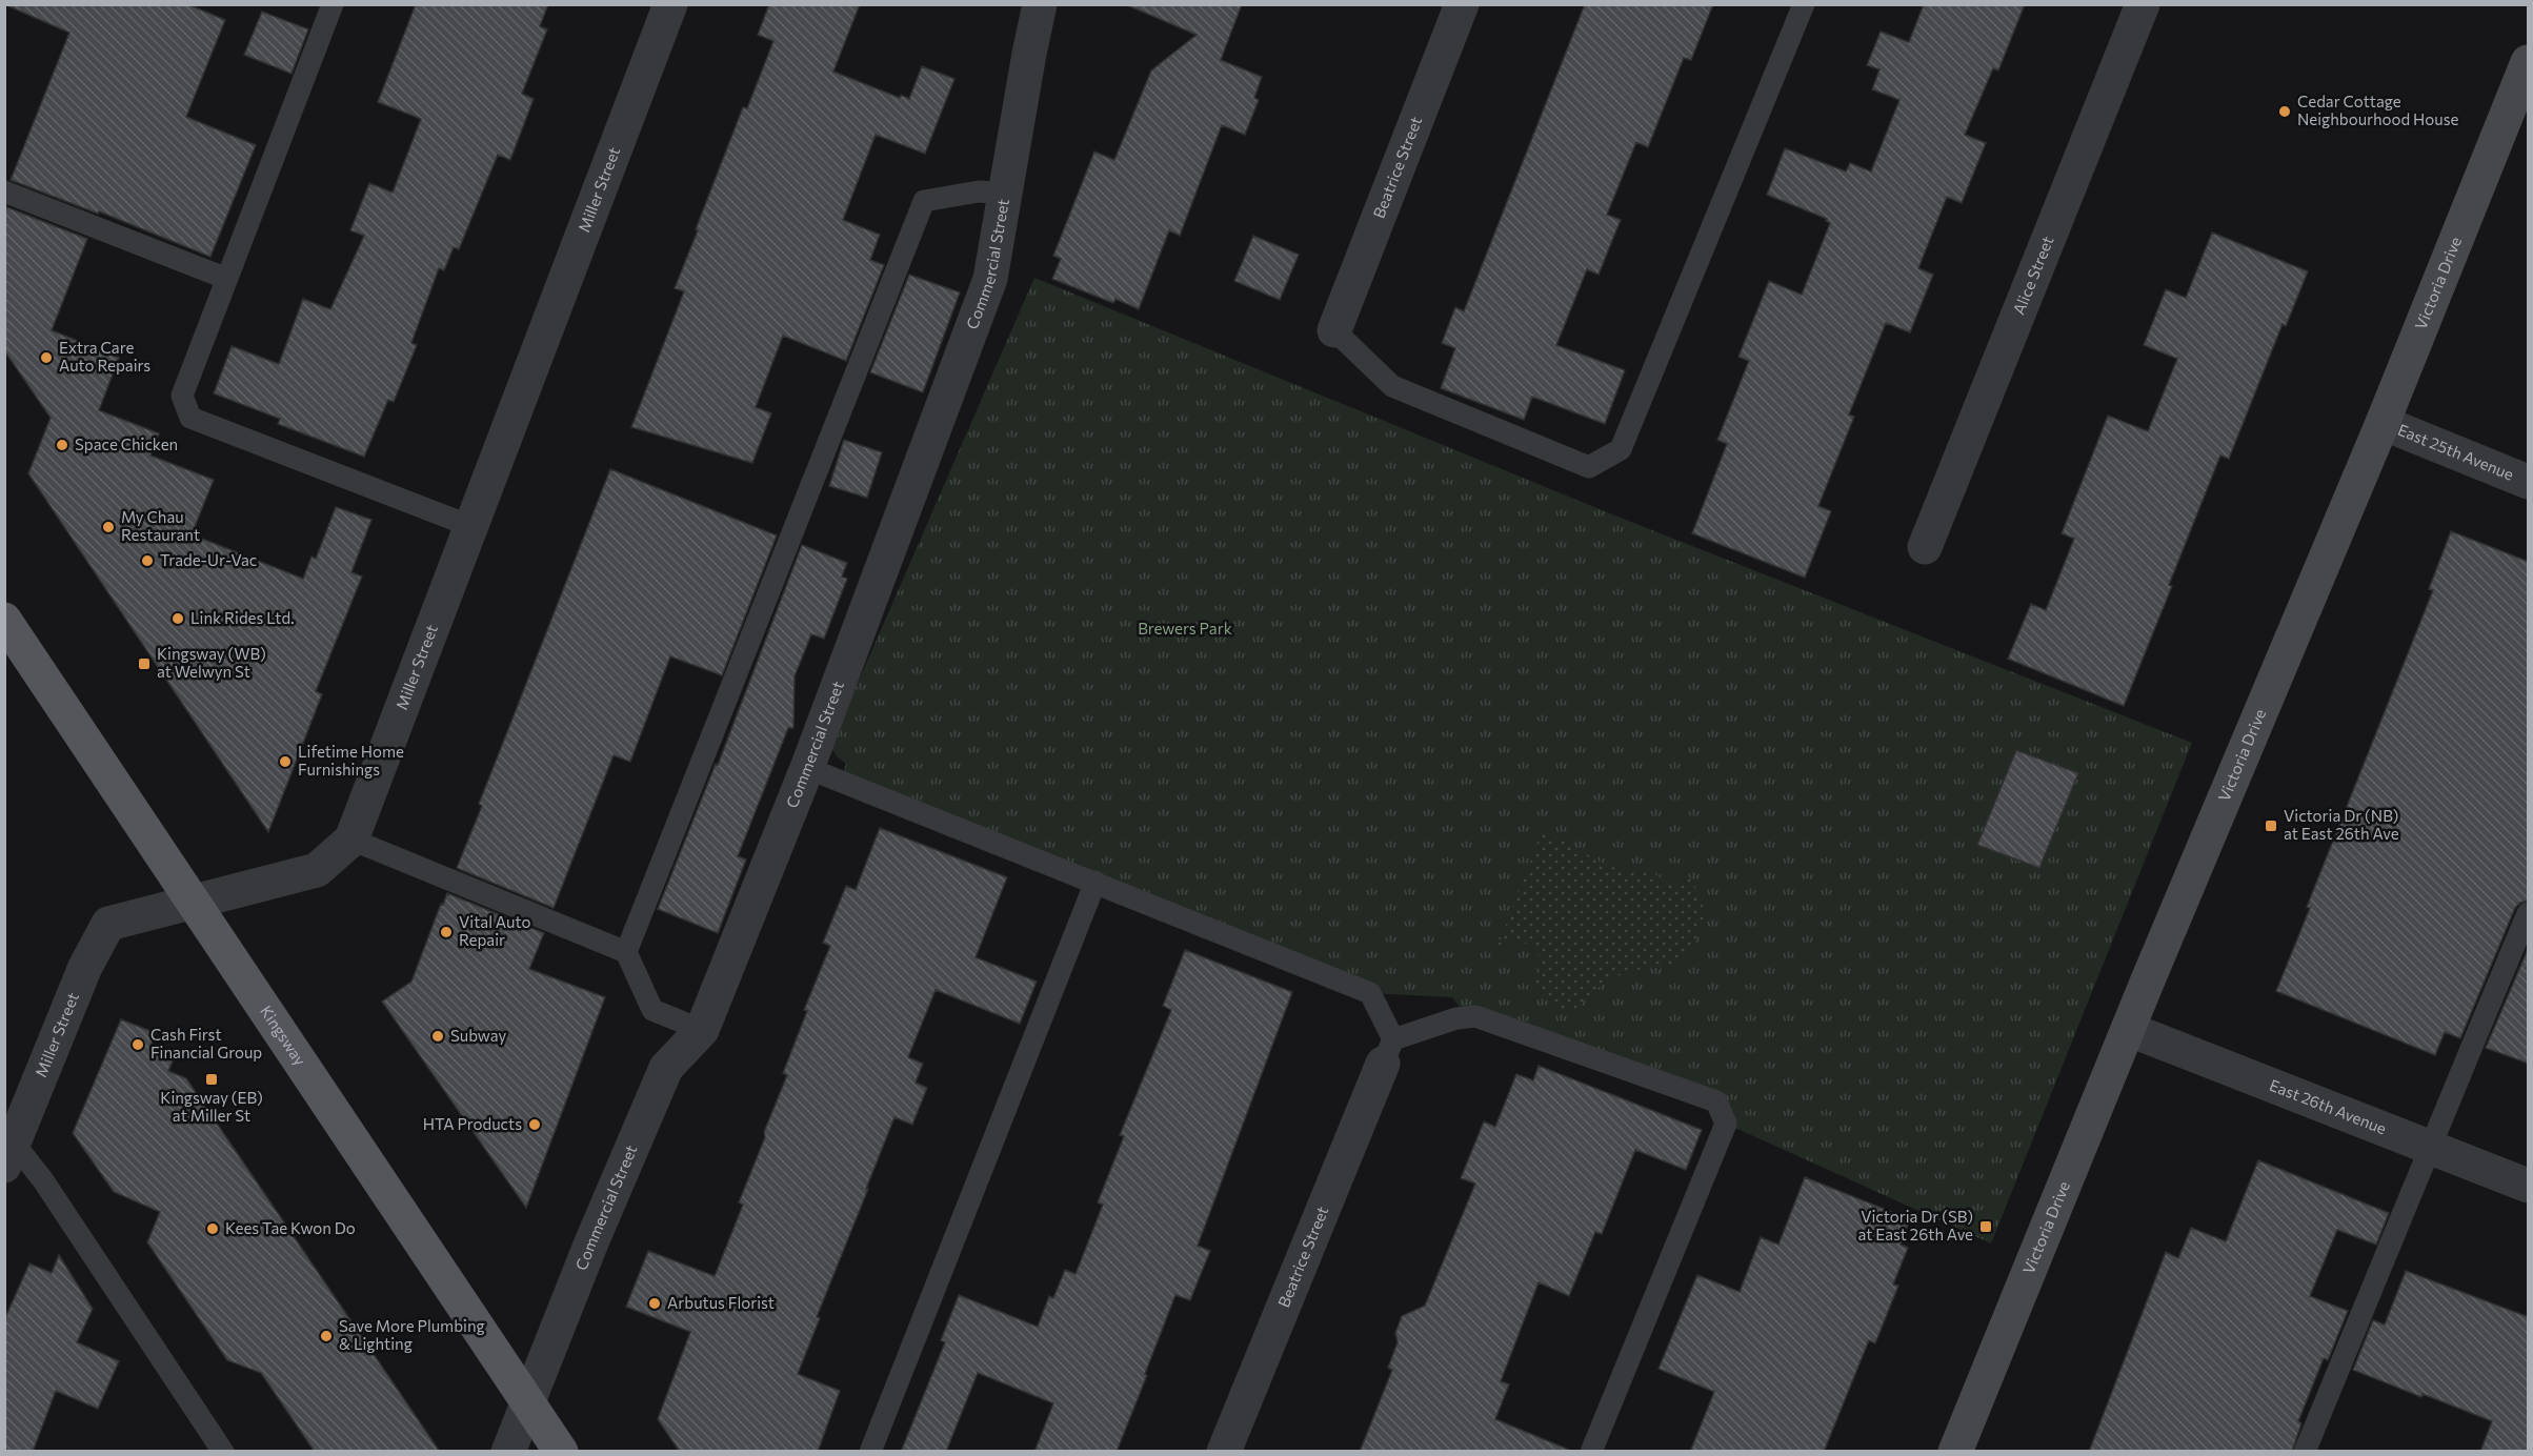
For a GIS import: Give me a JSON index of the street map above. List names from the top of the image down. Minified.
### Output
{"streets":{"main road":["Kingsway"],"street":["Beatrice Street","Miller Street","Commercial Street","Alice Street","Victoria Drive","East 25th Avenue","East 26th Avenue"]},"crossings":[["Miller Street","Kingsway"],["Commercial Street","Kingsway"],["Victoria Drive","East 25th Avenue"],["Victoria Drive","East 26th Avenue"]],"parks":["Brewers Park"],"places":{"other":["Cedar Cottage Neighbourhood House","Extra Care Auto Repairs","Space Chicken","My Chau Restaurant","Trade-Ur-Vac","Link Rides Ltd.","Lifetime Home Furnishings","Vital Auto Repair","Subway","Cash First Financial Group","HTA Products","Kees Tae Kwon Do","Arbutus Florist","Save More Plumbing & Lighting"],"transit":["Kingsway (WB) at Welwyn St","Victoria Dr (NB) at East 26th Ave","Kingsway (EB) at Miller St","Victoria Dr (SB) at East 26th Ave"]}}
